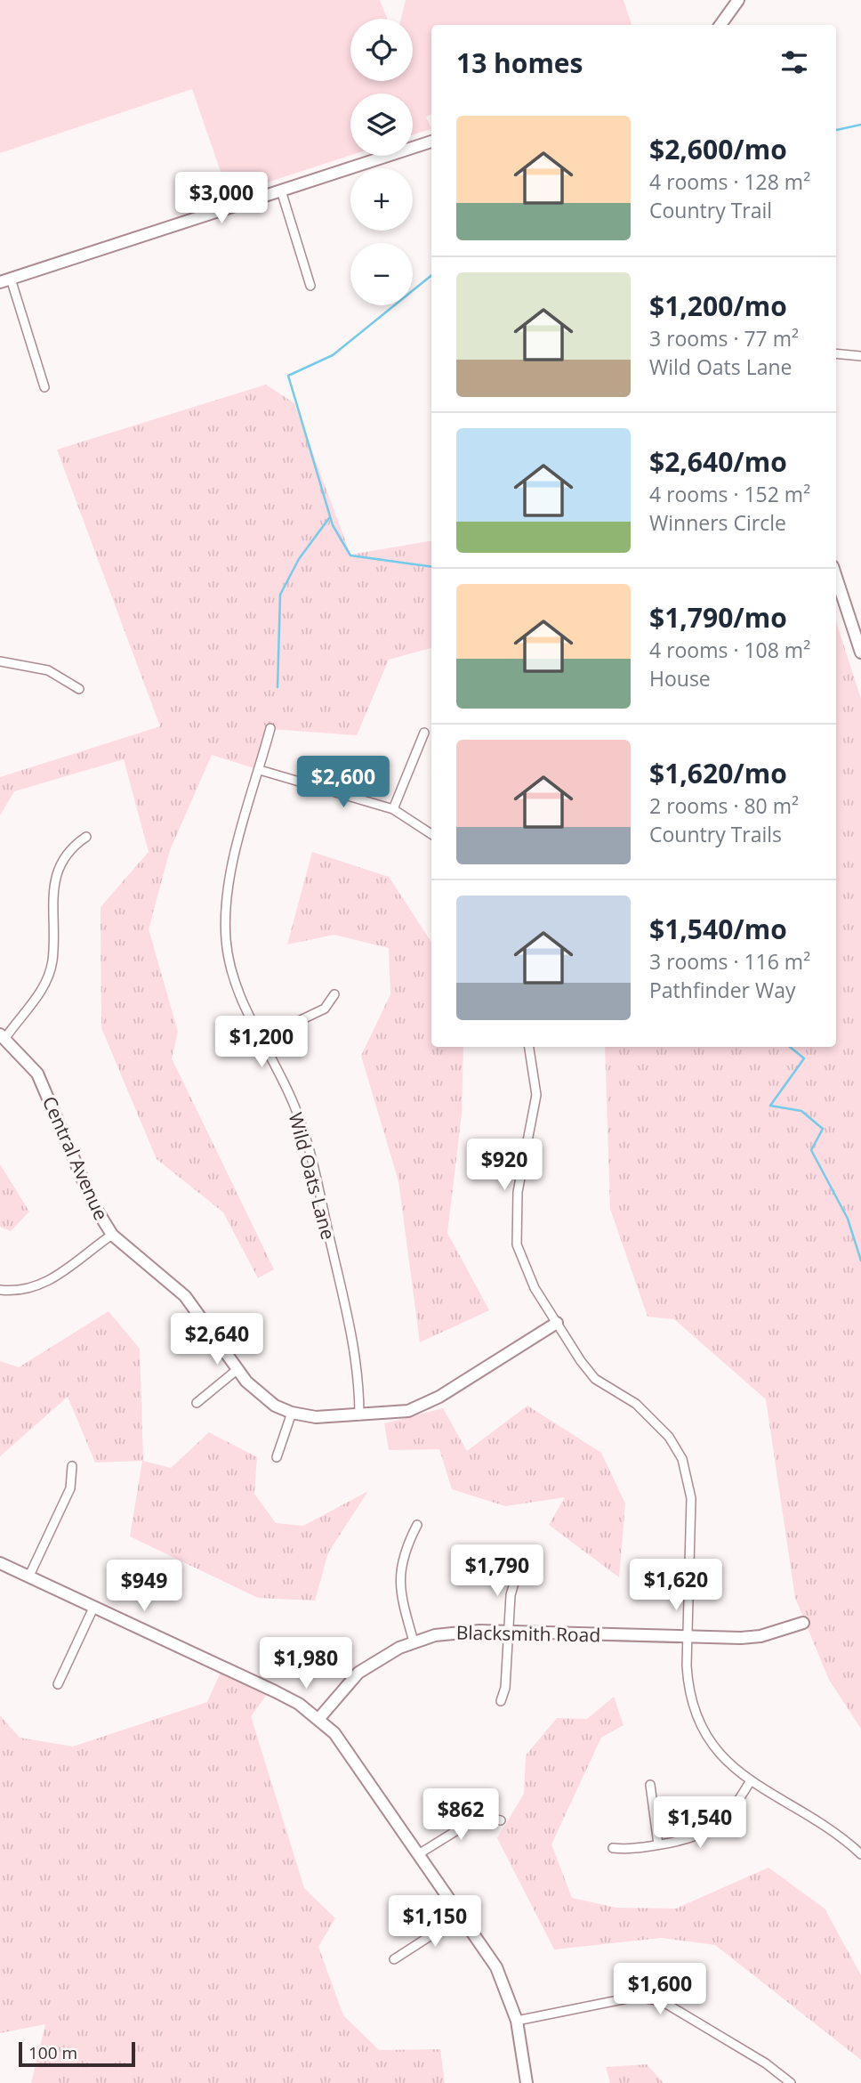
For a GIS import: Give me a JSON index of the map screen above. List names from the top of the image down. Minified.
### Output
{"streets":{"street":["Central Avenue","Wild Oats Lane","Blacksmith Road"]},"crossings":[["Central Avenue","Wild Oats Lane"]],"scale_bar":"100 m","page":{"map_buttons":["+","−"],"heading":"13 homes","list":[{"name":"$2,600/mo","note":"4 rooms · 128 m² · Country Trail"},{"name":"$1,200/mo","note":"3 rooms · 77 m² · Wild Oats Lane"},{"name":"$2,640/mo","note":"4 rooms · 152 m² · Winners Circle"},{"name":"$1,790/mo","note":"4 rooms · 108 m² · House"},{"name":"$1,620/mo","note":"2 rooms · 80 m² · Country Trails"},{"name":"$1,540/mo","note":"3 rooms · 116 m² · Pathfinder Way"}],"price":["$3,000","$2,600","$1,200","$920","$2,640","$1,790","$1,620","$949","$1,980","$862","$1,540","$1,150","$1,600"],"scale":"100 m"}}
